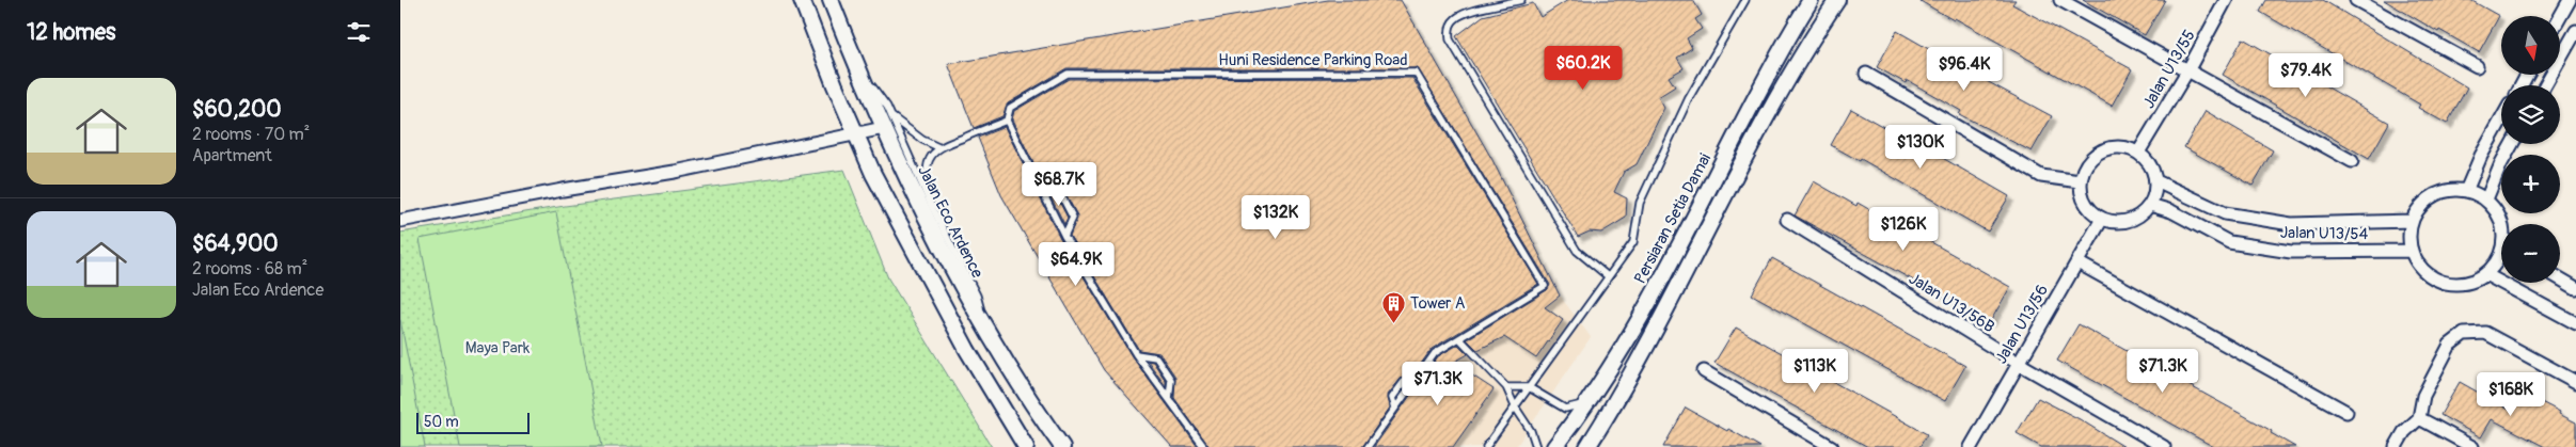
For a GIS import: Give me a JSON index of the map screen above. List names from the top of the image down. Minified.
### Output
{"streets":{"street":["Jalan U13/55","Persiaran Setia Damai","Jalan Eco Ardence","Jalan U13/54","Jalan U13/56B","Jalan U13/56"],"lane":["Huni Residence Parking Road"]},"crossings":[["Jalan U13/55","Jalan U13/54"],["Jalan U13/55","Jalan U13/56"],["Jalan U13/54","Jalan U13/56"],["Jalan U13/56B","Jalan U13/56"]],"parks":["Maya Park"],"places":{"building":["Tower A"]},"scale_bar":"50 m","north":"bottom","page":{"heading":"12 homes","map_buttons":["+","−"],"price":["$60.2K","$96.4K","$79.4K","$130K","$68.7K","$132K","$126K","$64.9K","$113K","$71.3K","$71.3K","$168K"],"list":[{"name":"$60,200","note":"2 rooms · 70 m² · Apartment"},{"name":"$64,900","note":"2 rooms · 68 m² · Jalan Eco Ardence"}],"scale":"50 m"}}
